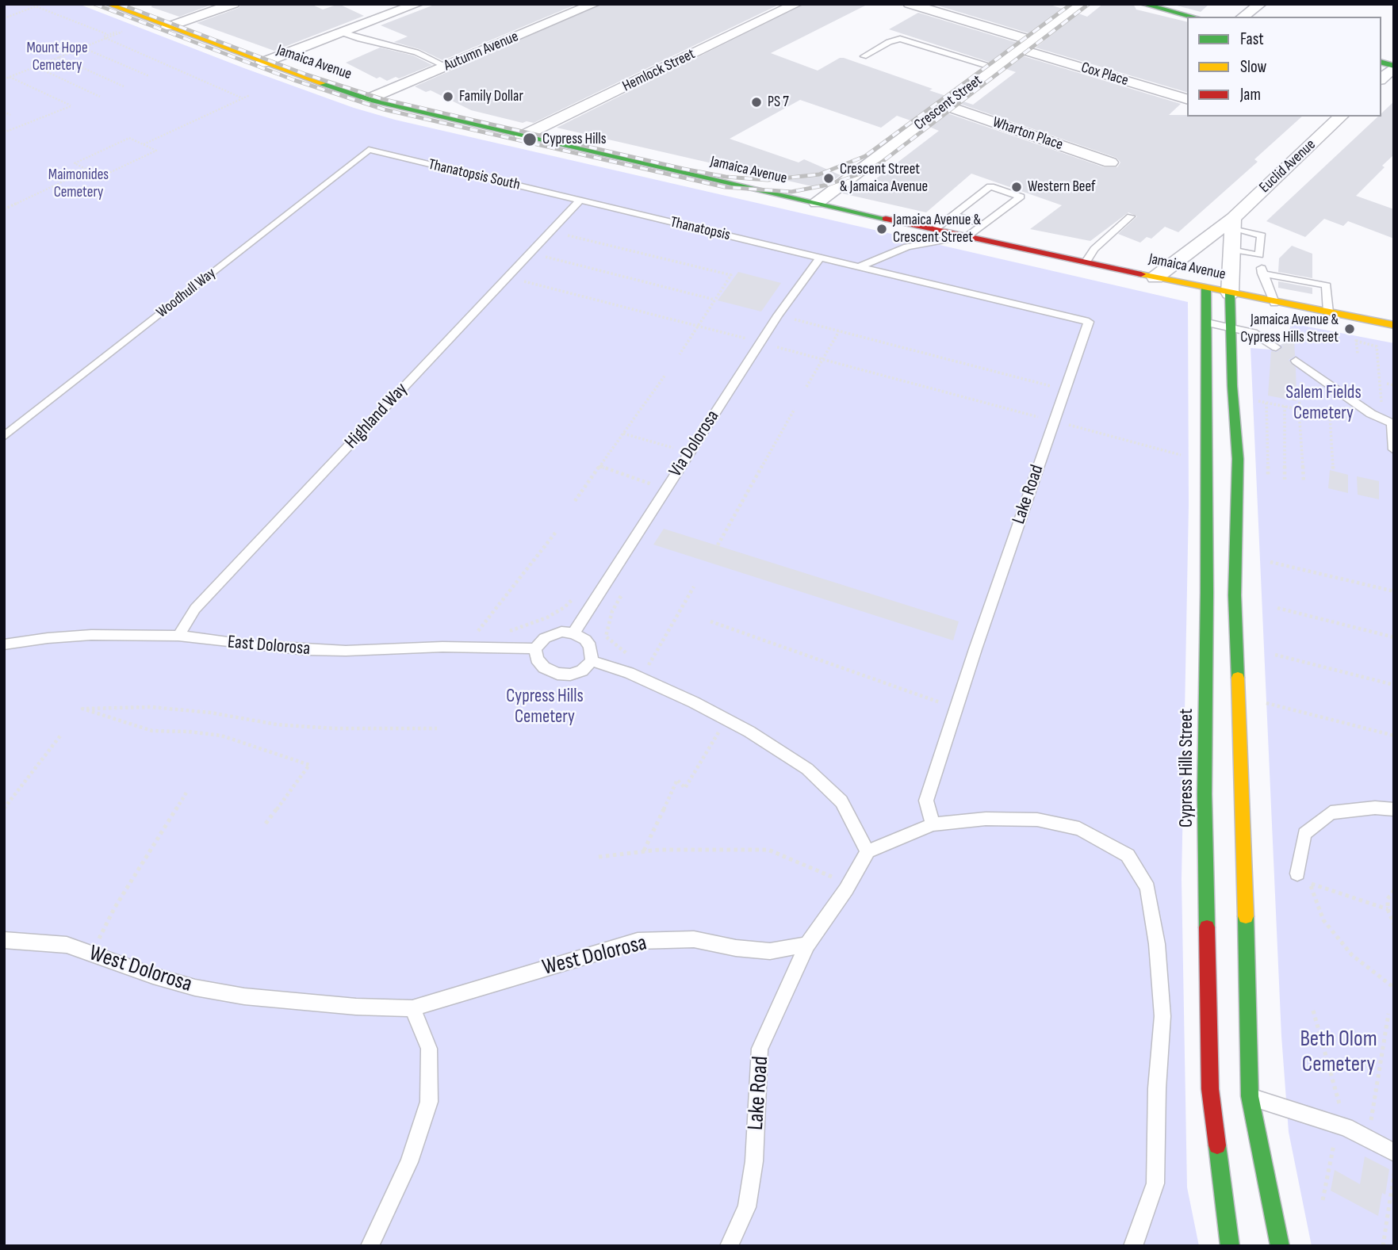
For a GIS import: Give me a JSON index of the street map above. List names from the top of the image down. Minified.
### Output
{"streets":{"main road":["Jamaica Avenue","Cypress Hills Street"],"street":["Autumn Avenue","Hemlock Street","Cox Place","Crescent Street","Wharton Place","Euclid Avenue"],"lane":["Thanatopsis South","Thanatopsis","Woodhull Way","Highland Way","Via Dolorosa","Lake Road","East Dolorosa","West Dolorosa"]},"crossings":[["Autumn Avenue","Jamaica Avenue"],["Jamaica Avenue","Hemlock Street"],["Jamaica Avenue","Crescent Street"],["Jamaica Avenue","Euclid Avenue"],["Jamaica Avenue","Cypress Hills Street"],["Cox Place","Crescent Street"],["Crescent Street","Wharton Place"],["Thanatopsis South","Thanatopsis"],["Thanatopsis South","Woodhull Way"],["Thanatopsis South","Highland Way"],["Thanatopsis","Highland Way"],["Thanatopsis","Via Dolorosa"],["Thanatopsis","Lake Road"],["Highland Way","East Dolorosa"],["Via Dolorosa","East Dolorosa"],["Lake Road","West Dolorosa"]],"parks":["Mount Hope Cemetery","Maimonides Cemetery","Salem Fields Cemetery","Cypress Hills Cemetery","Beth Olom Cemetery"],"places":["Family Dollar","PS 7","Cypress Hills","Crescent Street & Jamaica Avenue","Western Beef","Jamaica Avenue & Crescent Street","Jamaica Avenue & Cypress Hills Street"],"legend":["Fast","Slow","Jam"]}
